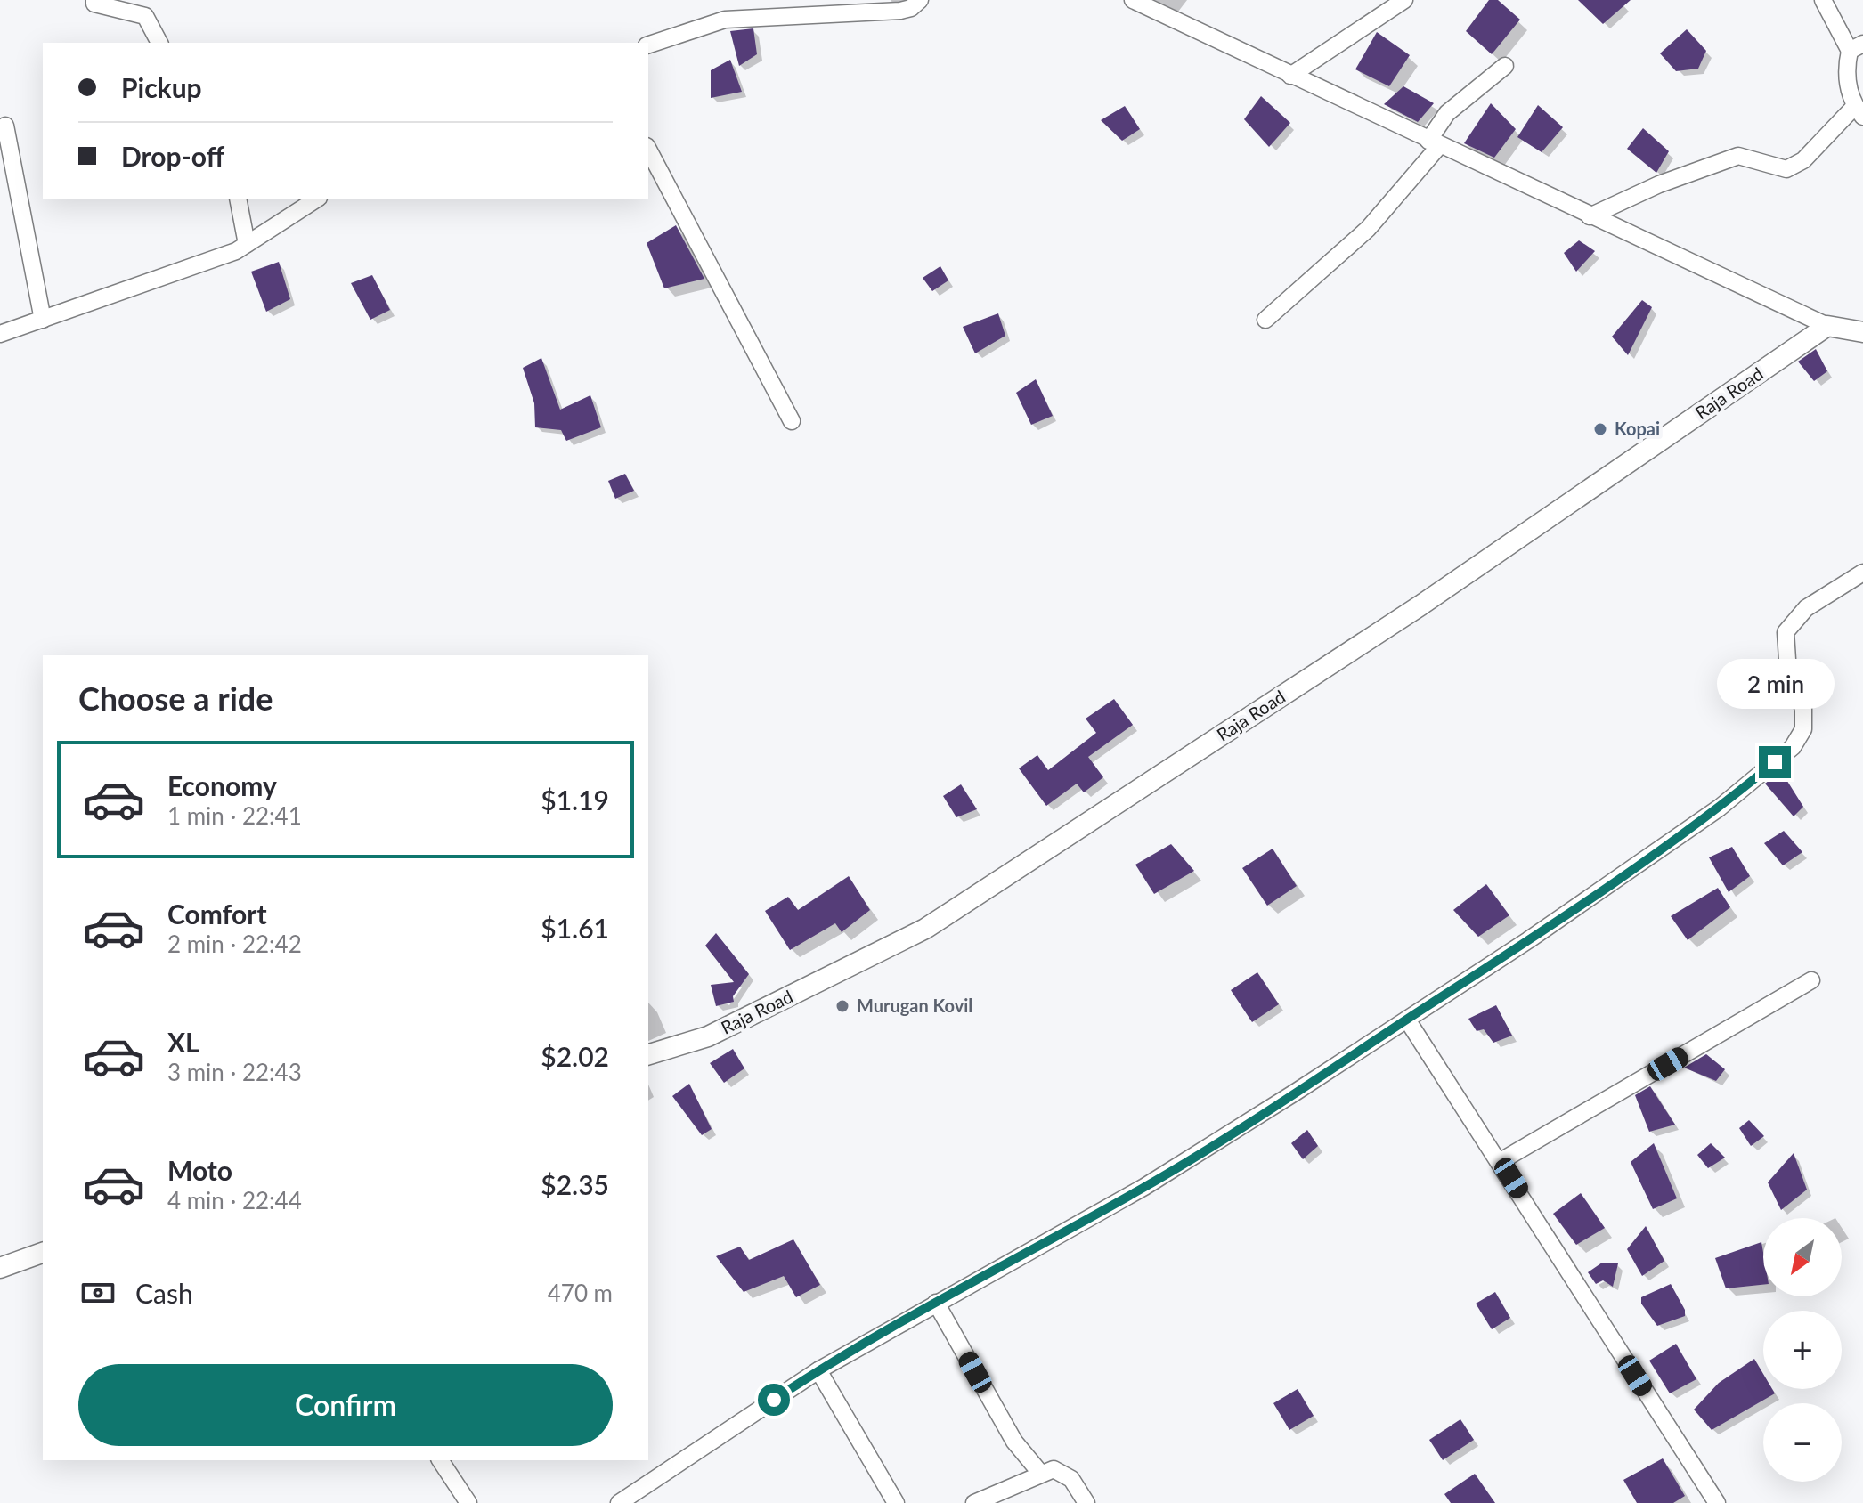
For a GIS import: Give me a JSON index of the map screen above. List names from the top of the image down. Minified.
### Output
{"streets":{"street":["Raja Road"]},"places":["Kopai","Murugan Kovil"],"north":"bottom left","page":{"banner":["Pickup","Drop-off"],"heading":"Choose a ride","bubble":"2 min","list":[{"name":"Economy","note":"1 min · 22:41","value":"$1.19"},{"name":"Comfort","note":"2 min · 22:42","value":"$1.61"},{"name":"XL","note":"3 min · 22:43","value":"$2.02"},{"name":"Moto","note":"4 min · 22:44","value":"$2.35"}],"map_buttons":["+","−"],"pay":["Cash","470 m"],"buttons":"Confirm"}}
